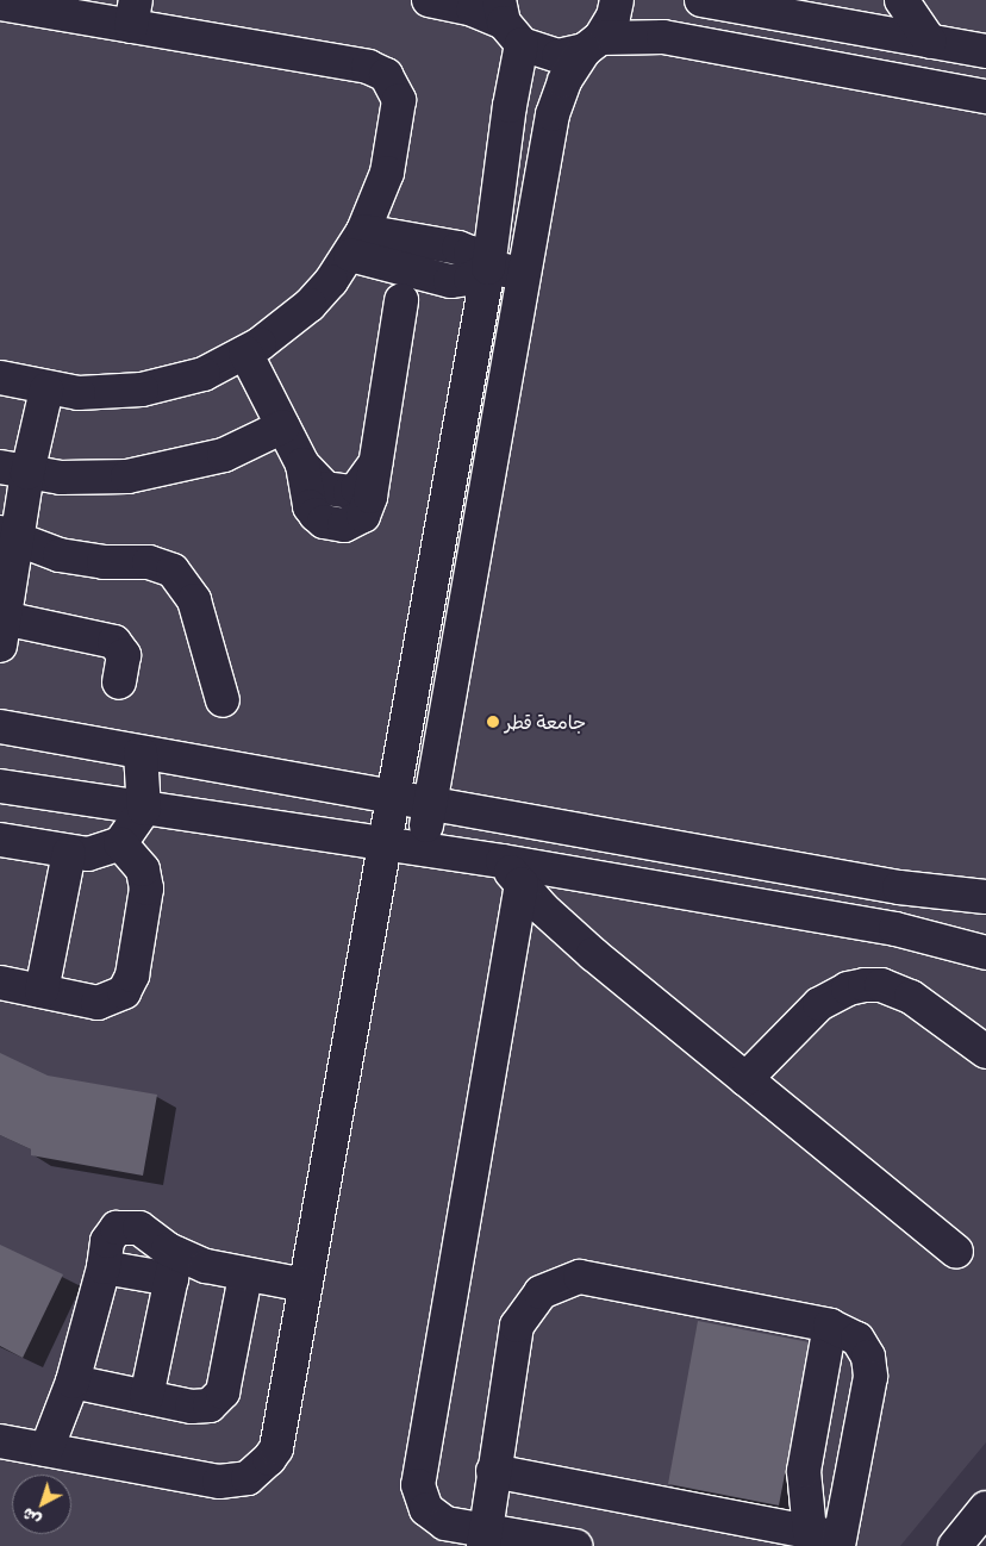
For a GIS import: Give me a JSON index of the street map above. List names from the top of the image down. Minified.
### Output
{"places":["جامعة قطر"],"north":"bottom left"}
